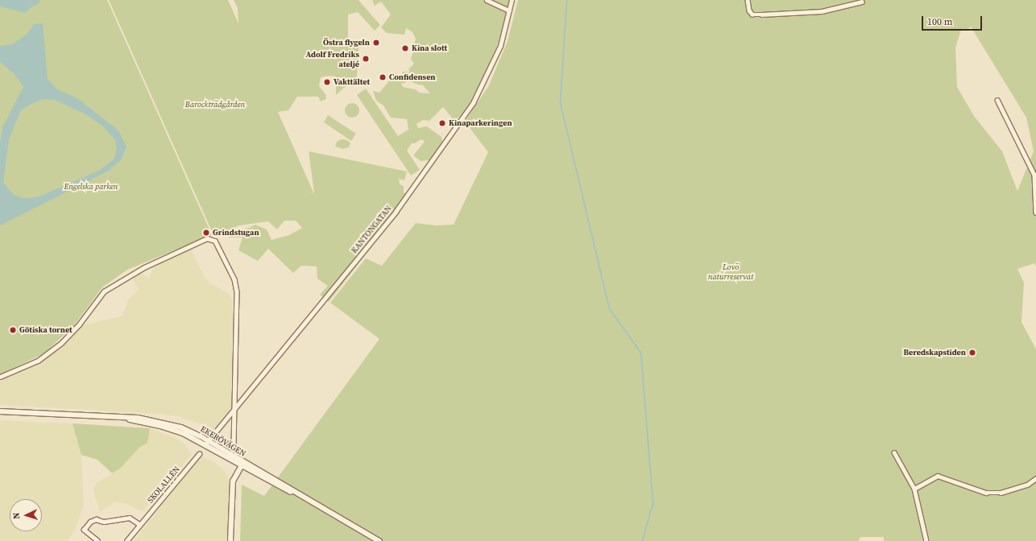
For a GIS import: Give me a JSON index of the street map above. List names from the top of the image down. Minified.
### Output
{"streets":{"main road":["EKERÖVÄGEN"],"street":["KANTONGATAN","SKOLALLÉN"]},"crossings":[["KANTONGATAN","EKERÖVÄGEN"]],"parks":["Barockträdgården","Engelska parken","Lovö naturreservat"],"places":["Östra flygeln","Kina slott","Adolf Fredriks ateljé","Confidensen","Vakttältet","Kinaparkeringen","Grindstugan","Götiska tornet","Beredskapstiden"],"scale_bar":"100 m","north":"left"}
